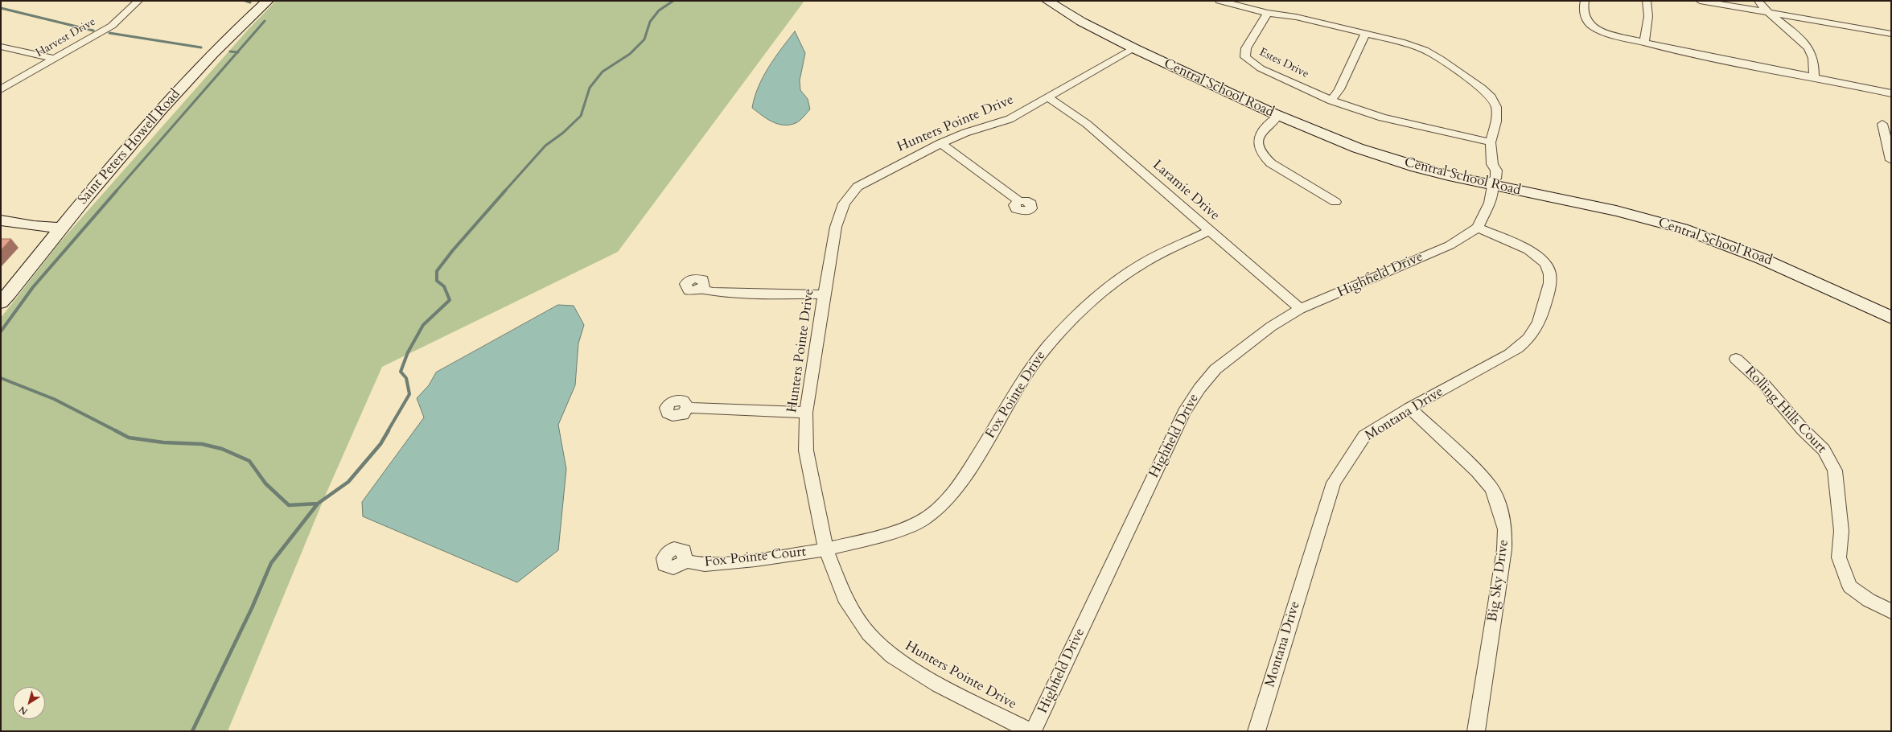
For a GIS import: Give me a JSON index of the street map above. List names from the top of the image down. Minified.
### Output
{"streets":{"main road":["Central School Road","Saint Peters Howell Road"],"street":["Harvest Drive","Estes Drive","Hunters Pointe Drive","Laramie Drive","Highfield Drive","Fox Pointe Drive","Rolling Hills Court","Montana Drive","Fox Pointe Court","Big Sky Drive"]},"crossings":[["Central School Road","Hunters Pointe Drive"],["Hunters Pointe Drive","Laramie Drive"],["Hunters Pointe Drive","Highfield Drive"],["Hunters Pointe Drive","Fox Pointe Drive"],["Hunters Pointe Drive","Fox Pointe Court"],["Laramie Drive","Highfield Drive"],["Laramie Drive","Fox Pointe Drive"],["Highfield Drive","Montana Drive"],["Fox Pointe Drive","Fox Pointe Court"],["Montana Drive","Big Sky Drive"]],"north":"bottom left"}
